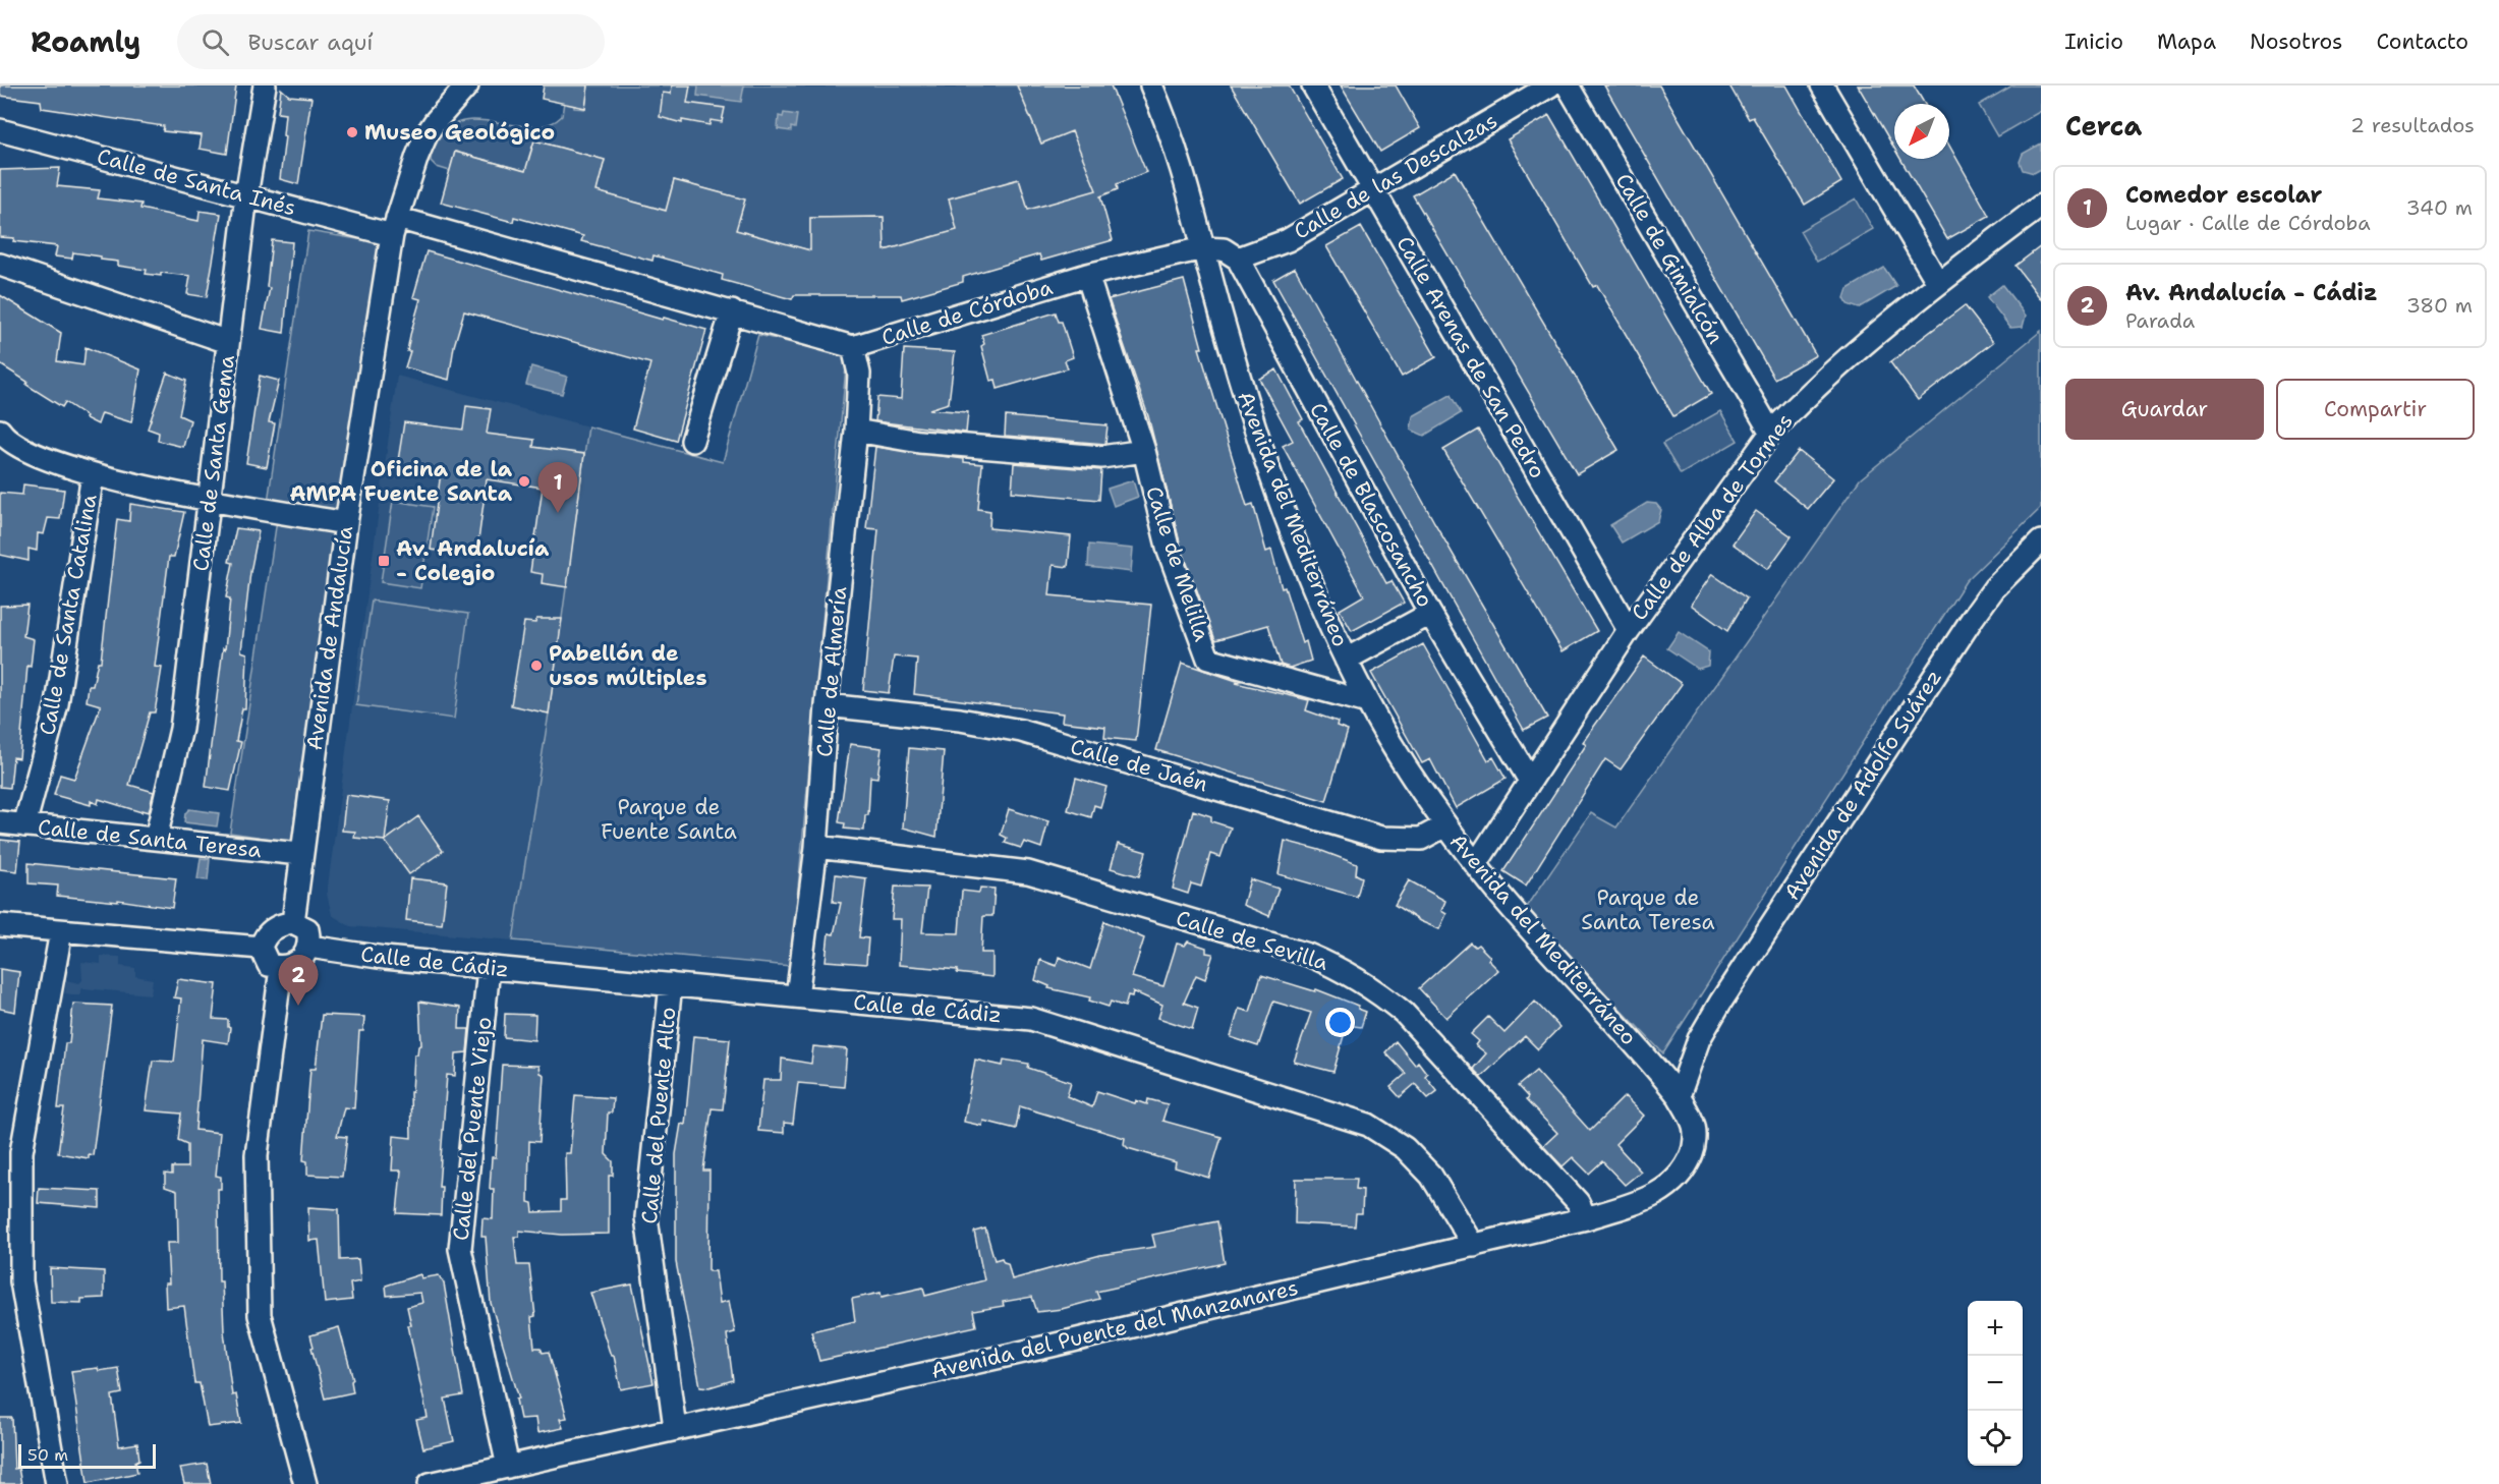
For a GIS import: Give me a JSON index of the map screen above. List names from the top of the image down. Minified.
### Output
{"streets":{"street":["Calle de las Descalzas","Calle de Santa Inés","Calle de Gimialcón","Calle de Córdoba","Calle Arenas de San Pedro","Calle de Santa Gema","Calle de Blascosancho","Calle de Alba de Tormes","Avenida del Mediterráneo","Calle de Melilla","Calle de Santa Catalina","Avenida de Andalucía","Calle de Almería","Calle de Jaén","Avenida de Adolfo Suárez","Calle de Santa Teresa","Calle de Sevilla","Calle de Cádiz","Calle del Puente Alto","Calle del Puente Viejo","Avenida del Puente del Manzanares"]},"crossings":[["Calle de las Descalzas","Calle Arenas de San Pedro"],["Calle de las Descalzas","Calle de Blascosancho"],["Calle de Santa Inés","Calle de Córdoba"],["Calle de Santa Inés","Calle de Santa Gema"],["Calle de Santa Inés","Avenida de Andalucía"],["Calle de Gimialcón","Calle de Alba de Tormes"],["Calle de Córdoba","Avenida del Mediterráneo"],["Calle de Córdoba","Calle de Melilla"],["Calle de Córdoba","Avenida de Andalucía"],["Calle de Córdoba","Calle de Almería"],["Calle Arenas de San Pedro","Calle de Alba de Tormes"],["Calle de Santa Gema","Calle de Santa Teresa"],["Calle de Blascosancho","Calle de Alba de Tormes"],["Calle de Alba de Tormes","Avenida del Mediterráneo"],["Avenida del Mediterráneo","Calle de Melilla"],["Avenida del Mediterráneo","Calle de Jaén"],["Avenida del Mediterráneo","Avenida de Adolfo Suárez"],["Avenida del Mediterráneo","Avenida del Puente del Manzanares"],["Calle de Santa Catalina","Calle de Santa Teresa"],["Avenida de Andalucía","Calle de Santa Teresa"],["Avenida de Andalucía","Calle de Cádiz"],["Calle de Almería","Calle de Jaén"],["Calle de Almería","Calle de Sevilla"],["Calle de Almería","Calle de Cádiz"],["Avenida de Adolfo Suárez","Avenida del Puente del Manzanares"],["Calle de Sevilla","Avenida del Puente del Manzanares"],["Calle de Cádiz","Calle del Puente Alto"],["Calle de Cádiz","Calle del Puente Viejo"],["Calle de Cádiz","Avenida del Puente del Manzanares"],["Calle del Puente Alto","Avenida del Puente del Manzanares"],["Calle del Puente Viejo","Avenida del Puente del Manzanares"]],"parks":["Parque de Fuente Santa","Parque de Santa Teresa"],"places":{"other":["Museo Geológico","Oficina de la AMPA Fuente Santa","Pabellón de usos múltiples"],"transit":["Av. Andalucía - Colegio"]},"scale_bar":"50 m","north":"bottom left","page":{"header":"Roamly","search":"Buscar aquí","nav":["Inicio","Mapa","Nosotros","Contacto"],"heading":["Cerca","2 resultados"],"list":[{"mark":"1","name":"Comedor escolar","note":"Lugar · Calle de Córdoba","value":"340 m"},{"mark":"2","name":"Av. Andalucía - Cádiz","note":"Parada","value":"380 m"}],"buttons":["Guardar","Compartir"],"pins":["1","2"],"map_buttons":["+","−"],"scale":"50 m"}}
